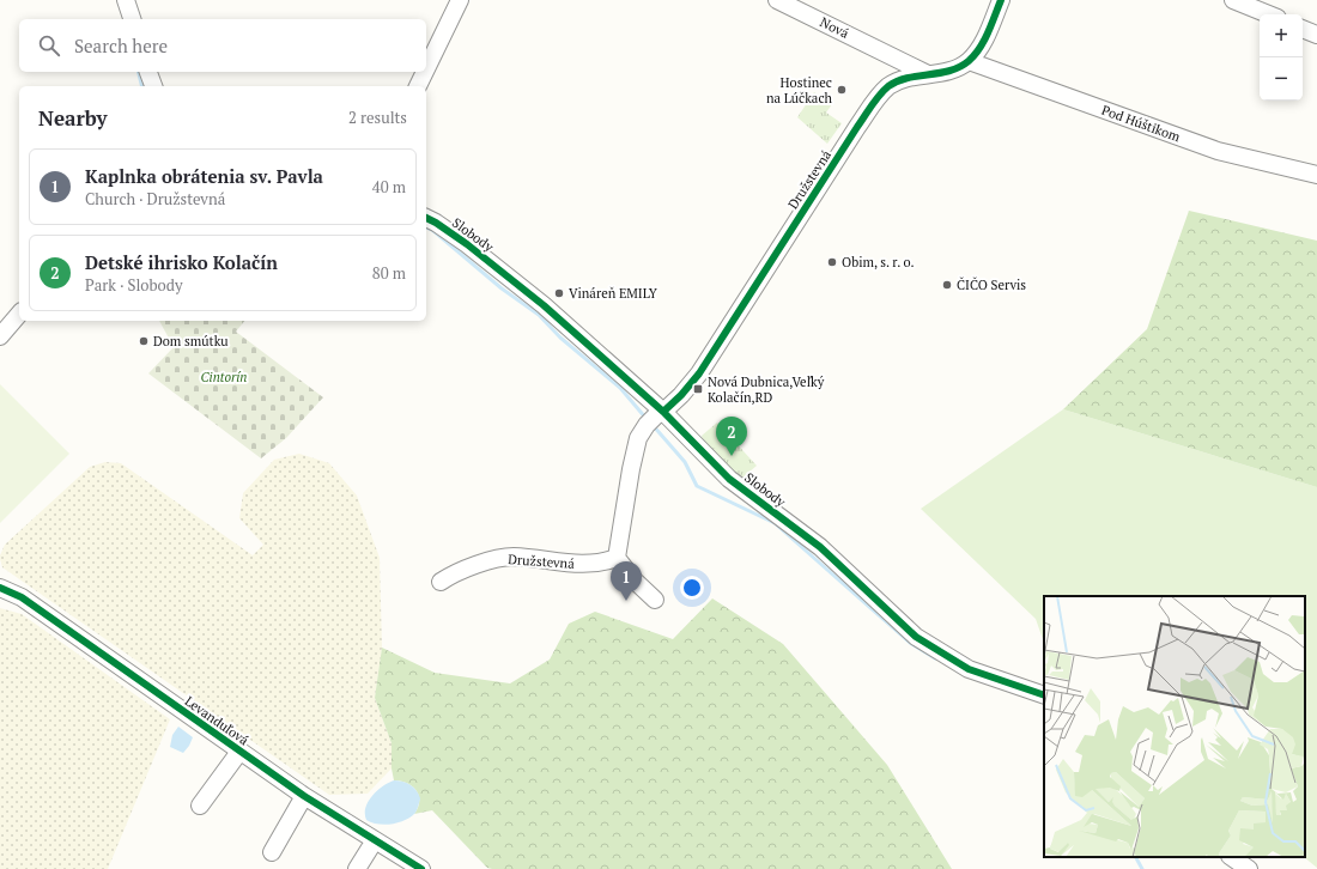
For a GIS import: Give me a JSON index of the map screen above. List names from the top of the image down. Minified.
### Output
{"streets":{"street":["Nová","Pod Húštikom","Družstevná","Slobody","Levanduľová"]},"crossings":[["Nová","Družstevná"],["Pod Húštikom","Družstevná"],["Družstevná","Slobody"]],"parks":["Cintorín"],"places":{"other":["Hostinec na Lúčkach","Obim, s. r. o.","ČIČO Servis","Vináreň EMILY","Dom smútku"],"transit":["Nová Dubnica,Veľký Kolačín,RD"]},"page":{"map_buttons":["+","−"],"search":"Search here","heading":["Nearby","2 results"],"list":[{"mark":"1","name":"Kaplnka obrátenia sv. Pavla","note":"Church · Družstevná","value":"40 m"},{"mark":"2","name":"Detské ihrisko Kolačín","note":"Park · Slobody","value":"80 m"}],"pins":["2","1"]}}
